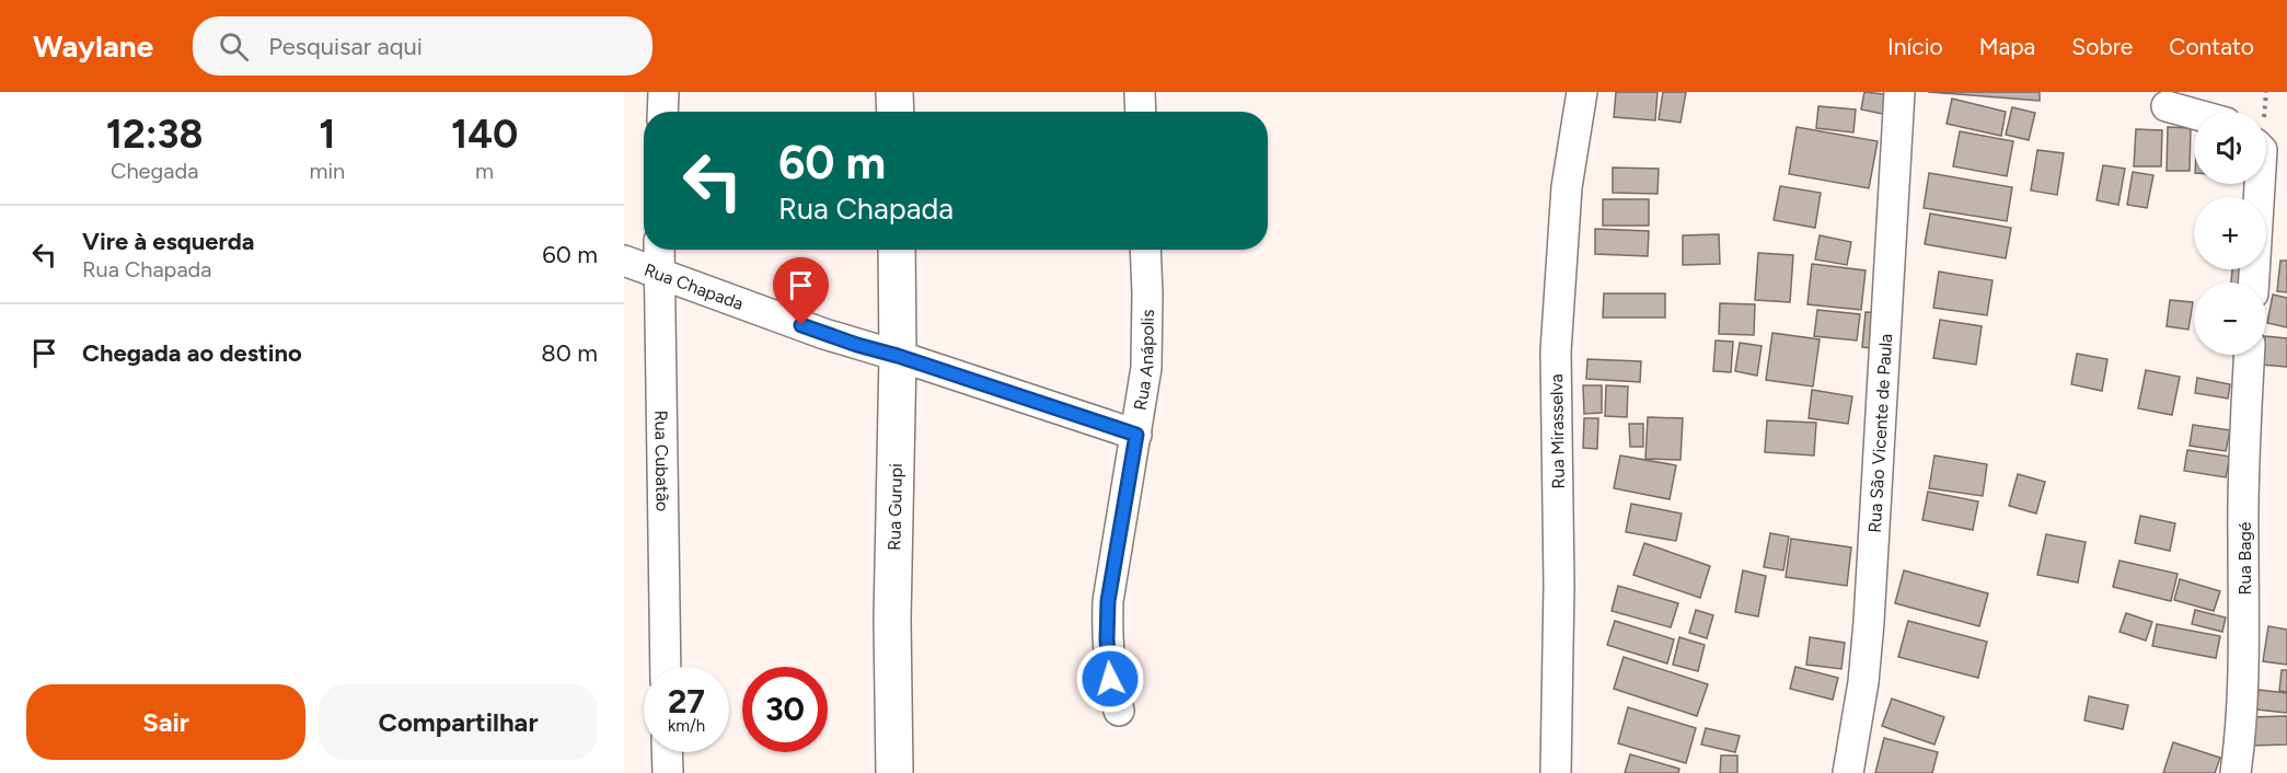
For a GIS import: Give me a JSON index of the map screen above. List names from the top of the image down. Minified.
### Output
{"streets":{"street":["Rua Chapada","Rua Anápolis","Rua Mirasselva","Rua São Vicente de Paula","Rua Cubatão","Rua Gurupi","Rua Bagé"]},"crossings":[["Rua Chapada","Rua Anápolis"],["Rua Chapada","Rua Cubatão"],["Rua Chapada","Rua Gurupi"]],"page":{"header":"Waylane","search":"Pesquisar aqui","nav":["Início","Mapa","Sobre","Contato"],"eta":["12:38","Chegada","1","min","140","m"],"map_buttons":["+","−"],"turn":["60 m","Rua Chapada"],"list":[{"name":"Vire à esquerda","note":"Rua Chapada","value":"60 m"},{"name":"Chegada ao destino","value":"80 m"}],"speed":"27 km/h","limit":"30","buttons":["Sair","Compartilhar"]}}
